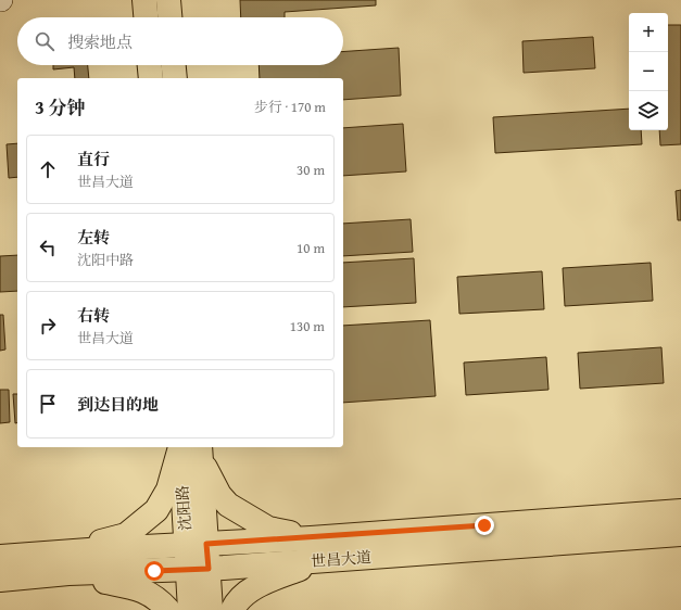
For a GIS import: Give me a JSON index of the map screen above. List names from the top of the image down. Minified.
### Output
{"streets":{"main road":["沈阳路","世昌大道"]},"crossings":[["沈阳路","世昌大道"]],"page":{"map_buttons":["+","−"],"search":"搜索地点","heading":["3 分钟","步行 · 170 m"],"list":[["直行","世昌大道","30 m"],["左转","沈阳中路","10 m"],["右转","世昌大道","130 m"],"到达目的地"]}}
